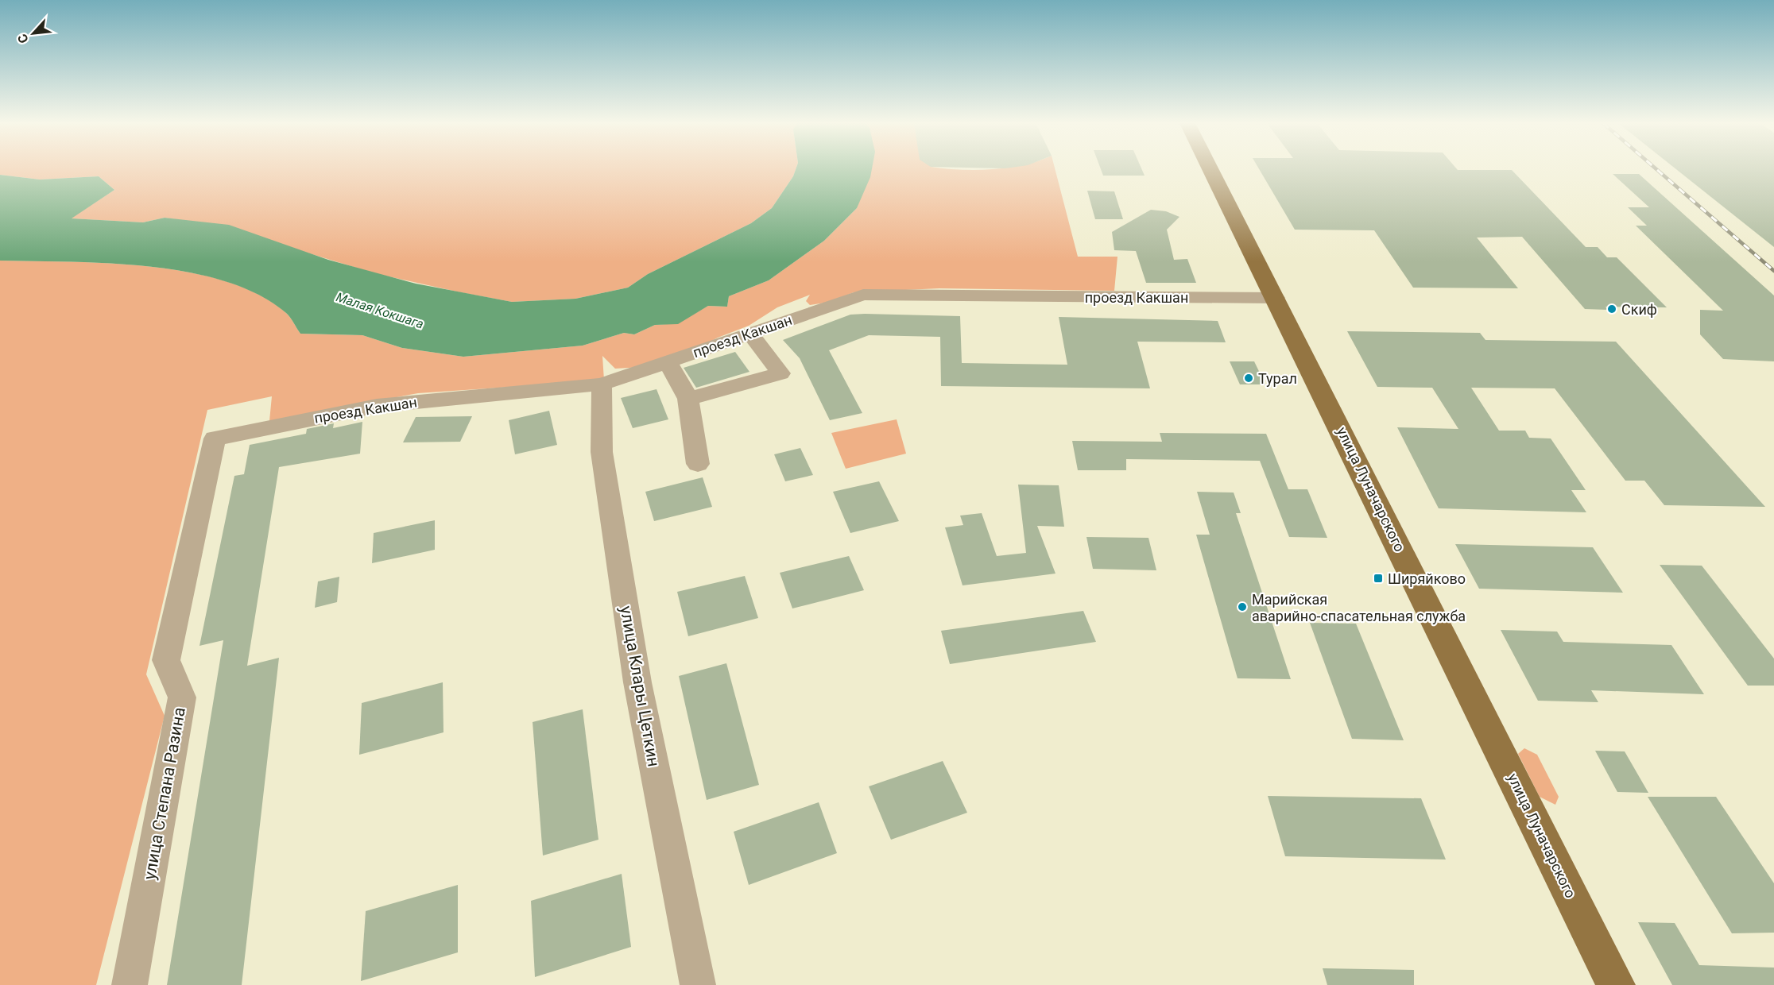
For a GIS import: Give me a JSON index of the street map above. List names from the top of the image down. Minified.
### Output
{"streets":{"main road":["улица Луначарского"],"street":["проезд Какшан","улица Клары Цеткин","улица Степана Разина"]},"crossings":[["проезд Какшан","улица Луначарского"],["проезд Какшан","улица Клары Цеткин"],["проезд Какшан","улица Степана Разина"]],"water":["Малая Кокшага"],"places":{"other":["Скиф","Турал","Марийская аварийно-спасательная служба"],"transit":["Ширяйково"]},"north":"bottom left"}
